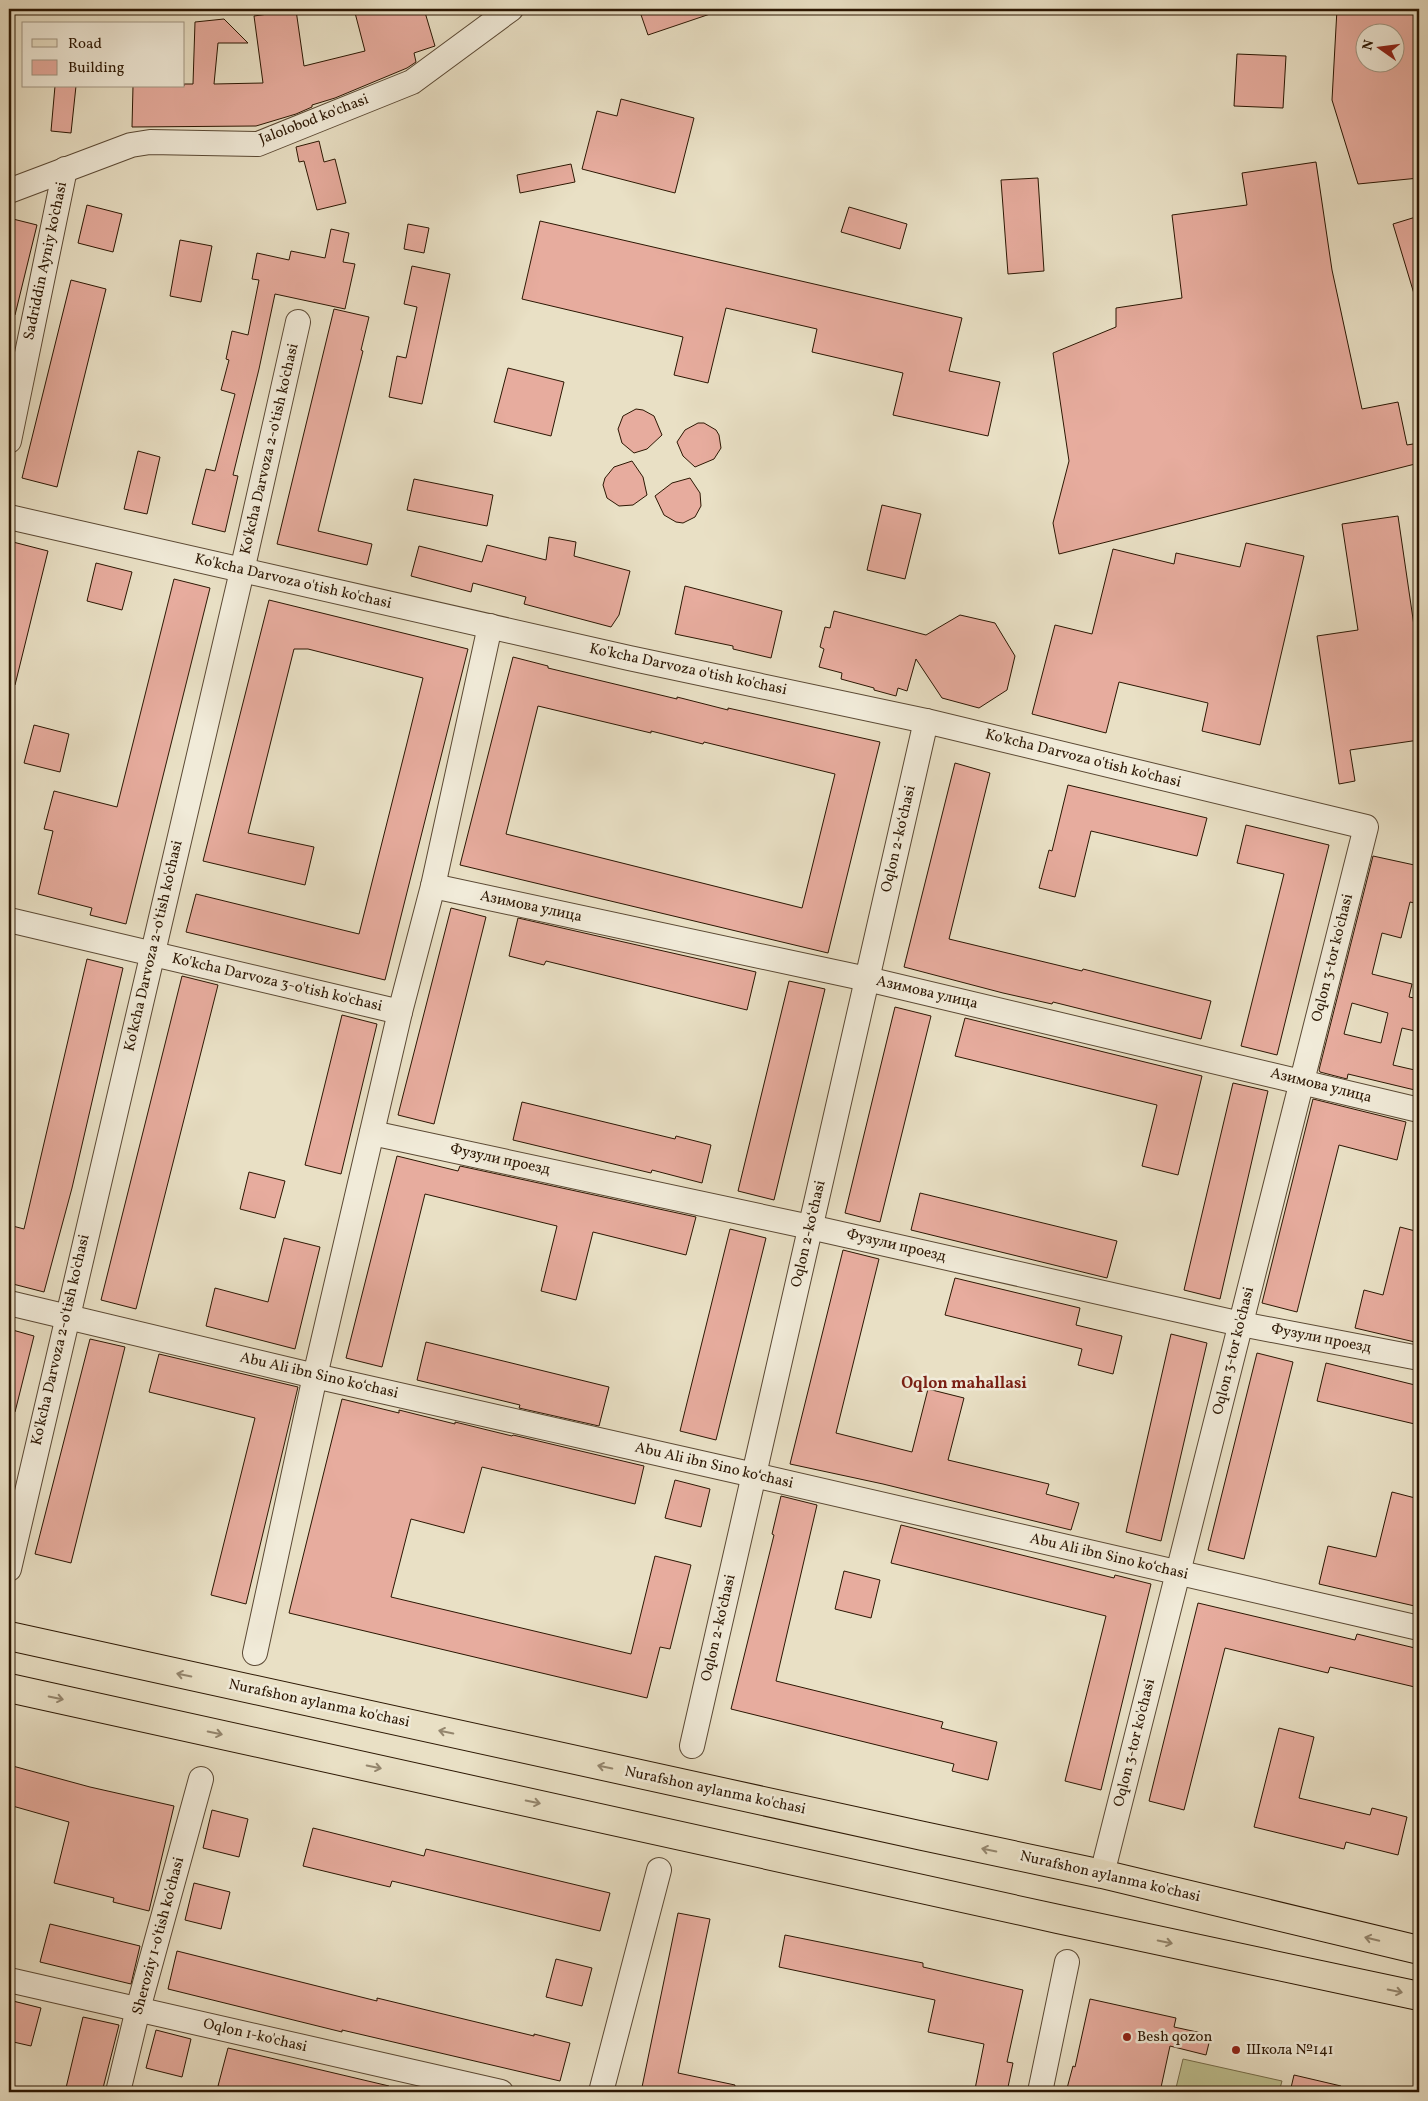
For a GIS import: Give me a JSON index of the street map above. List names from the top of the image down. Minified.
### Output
{"streets":{"main road":["Nurafshon aylanma ko'chasi"],"street":["Jalolobod ko'chasi","Sadriddin Ayniy ko'chasi","Ko'kcha Darvoza 2-o'tish ko'chasi","Ko'kcha Darvoza o'tish ko'chasi","Oqlon 2-ko‘chasi","Азимова улица","Oqlon 3-tor ko'chasi","Ko'kcha Darvoza 3-o'tish ko'chasi","Фузули проезд","Abu Ali ibn Sino koʻchasi","Sheroziy 1-o'tish ko'chasi","Oqlon 1-ko'chasi"]},"crossings":[["Jalolobod ko'chasi","Sadriddin Ayniy ko'chasi"],["Ko'kcha Darvoza 2-o'tish ko'chasi","Ko'kcha Darvoza o'tish ko'chasi"],["Ko'kcha Darvoza 2-o'tish ko'chasi","Ko'kcha Darvoza 3-o'tish ko'chasi"],["Ko'kcha Darvoza 2-o'tish ko'chasi","Abu Ali ibn Sino koʻchasi"],["Ko'kcha Darvoza o'tish ko'chasi","Oqlon 2-ko‘chasi"],["Ko'kcha Darvoza o'tish ko'chasi","Oqlon 3-tor ko'chasi"],["Oqlon 2-ko‘chasi","Азимова улица"],["Oqlon 2-ko‘chasi","Фузули проезд"],["Oqlon 2-ko‘chasi","Abu Ali ibn Sino koʻchasi"],["Азимова улица","Oqlon 3-tor ko'chasi"],["Oqlon 3-tor ko'chasi","Фузули проезд"],["Oqlon 3-tor ko'chasi","Abu Ali ibn Sino koʻchasi"],["Oqlon 3-tor ko'chasi","Nurafshon aylanma ko'chasi"],["Sheroziy 1-o'tish ko'chasi","Oqlon 1-ko'chasi"]],"districts":["Oqlon mahallasi"],"places":["Besh qozon","Школа №141"],"legend":["Road","Building"],"north":"left"}
